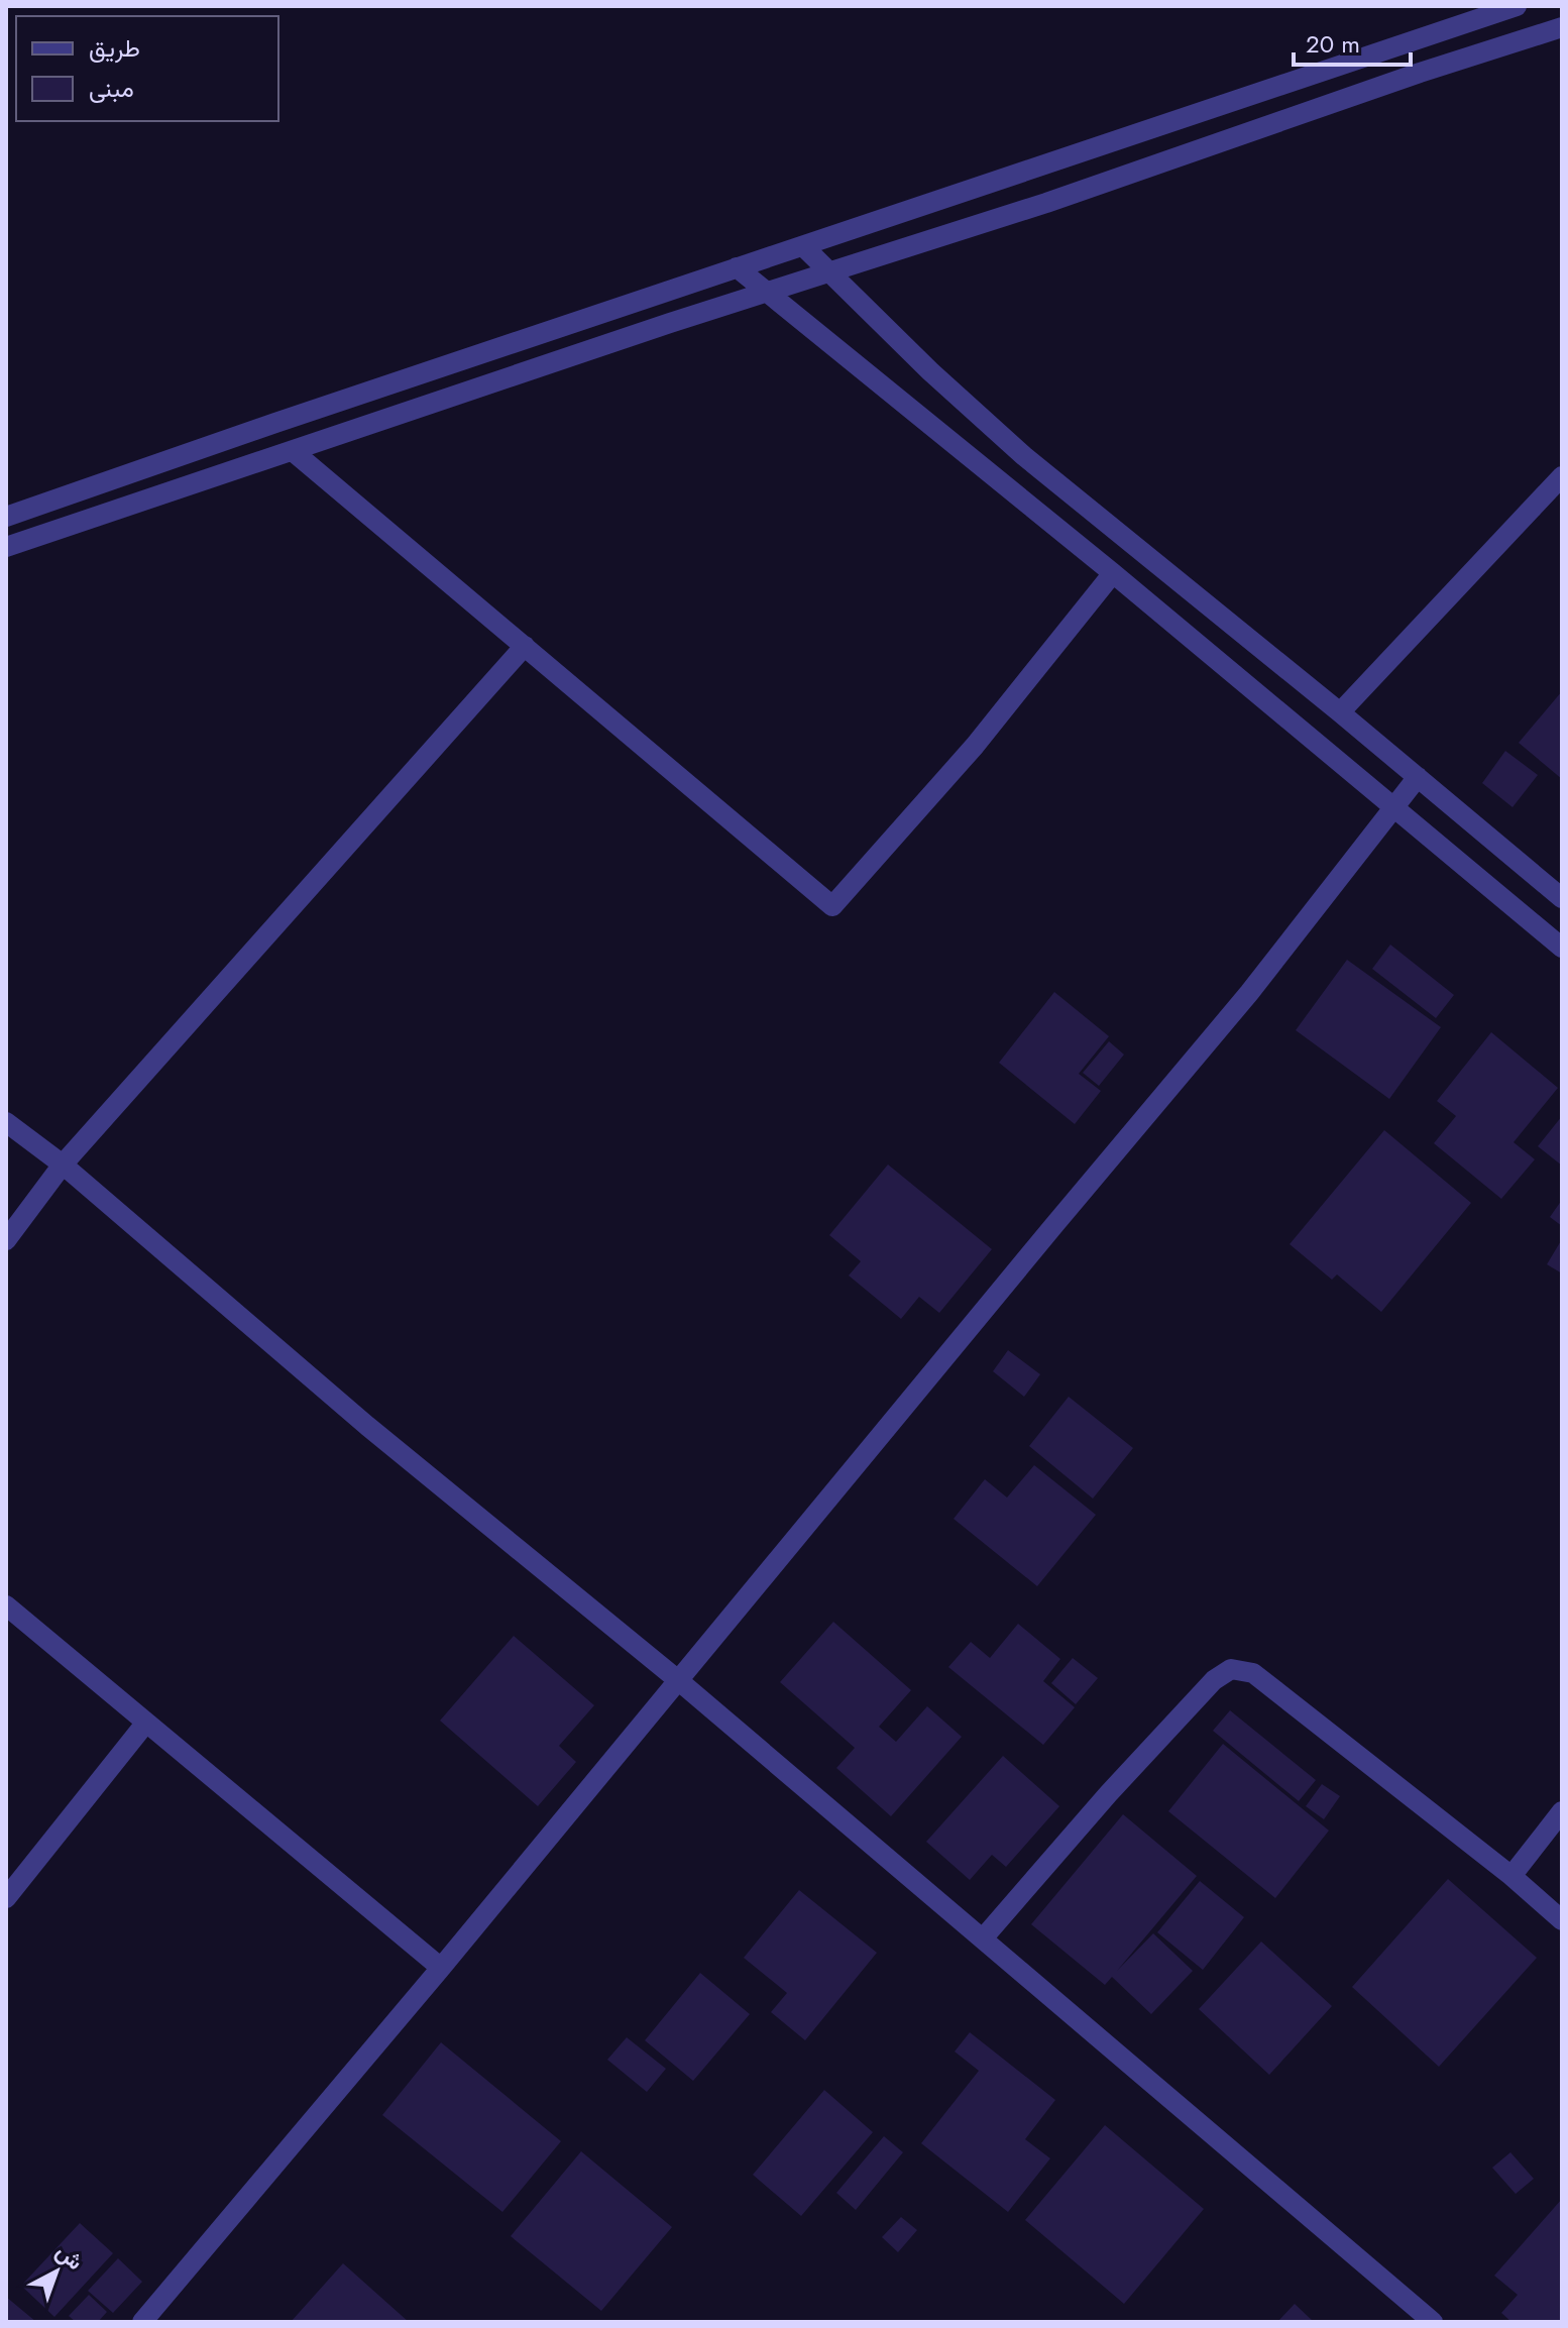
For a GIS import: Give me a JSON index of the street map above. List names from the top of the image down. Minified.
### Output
{"legend":["طريق","مبنى"],"scale_bar":"20 m","north":"top right"}
